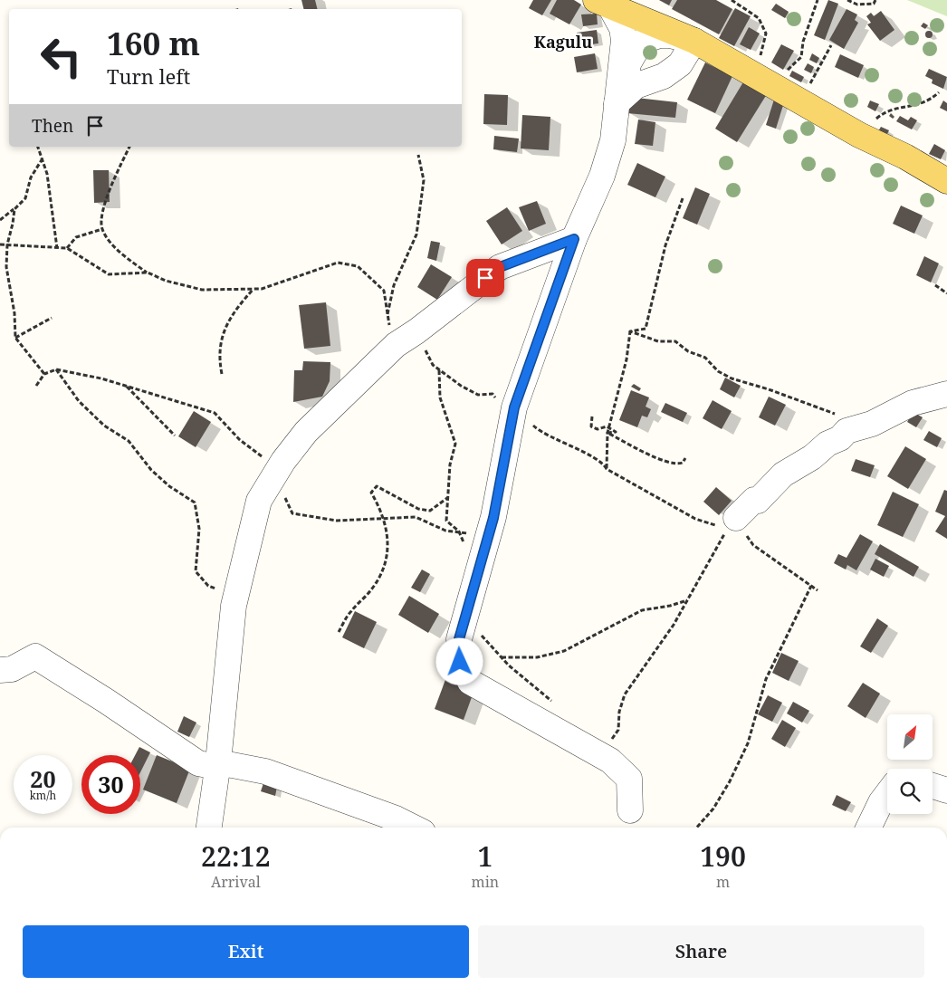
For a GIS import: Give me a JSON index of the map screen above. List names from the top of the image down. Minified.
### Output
{"districts":["Kagulu"],"north":"top right","page":{"turn":["160 m","Turn left"],"then":"Then","speed":"20 km/h","limit":"30","eta":["22:12","Arrival","1","min","190","m"],"buttons":["Exit","Share"]}}
